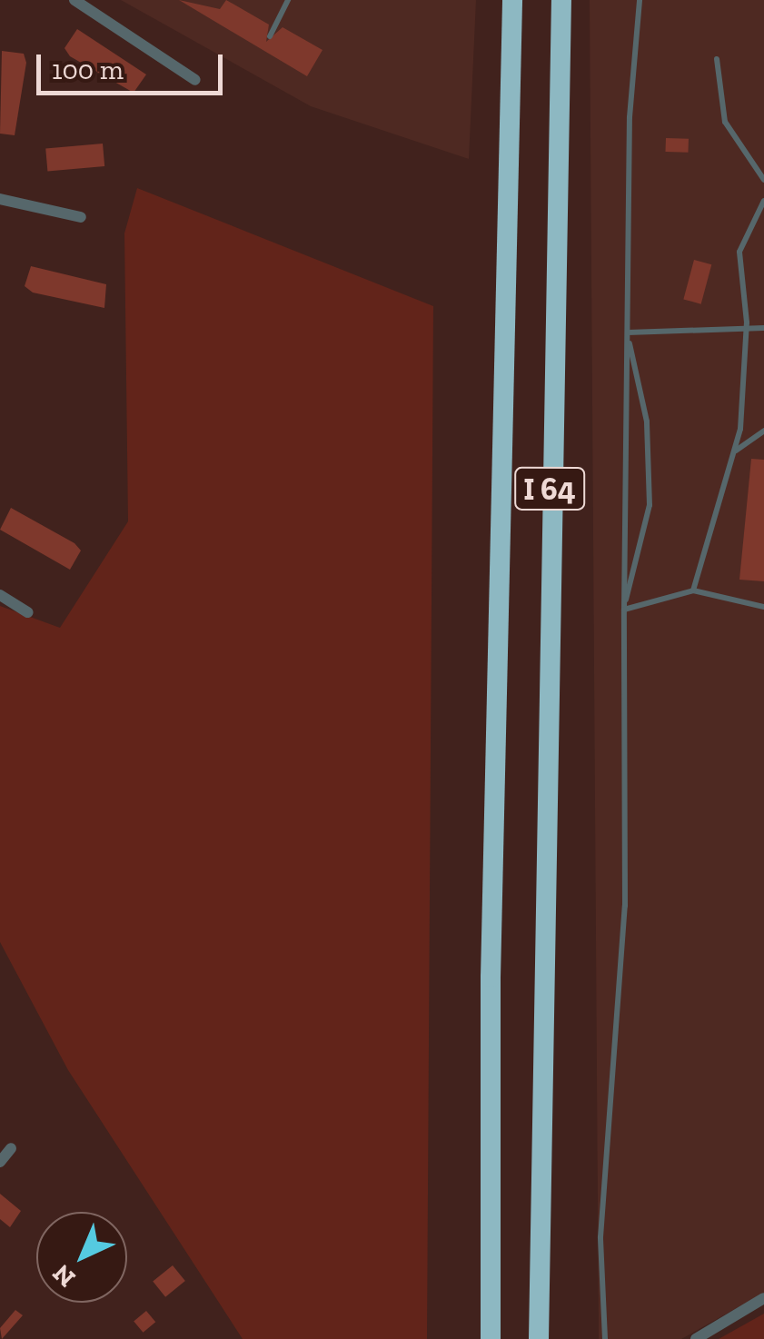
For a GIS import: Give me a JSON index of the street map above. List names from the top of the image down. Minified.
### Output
{"streets":{"highway":["I 64"]},"scale_bar":"100 m","north":"bottom left"}
